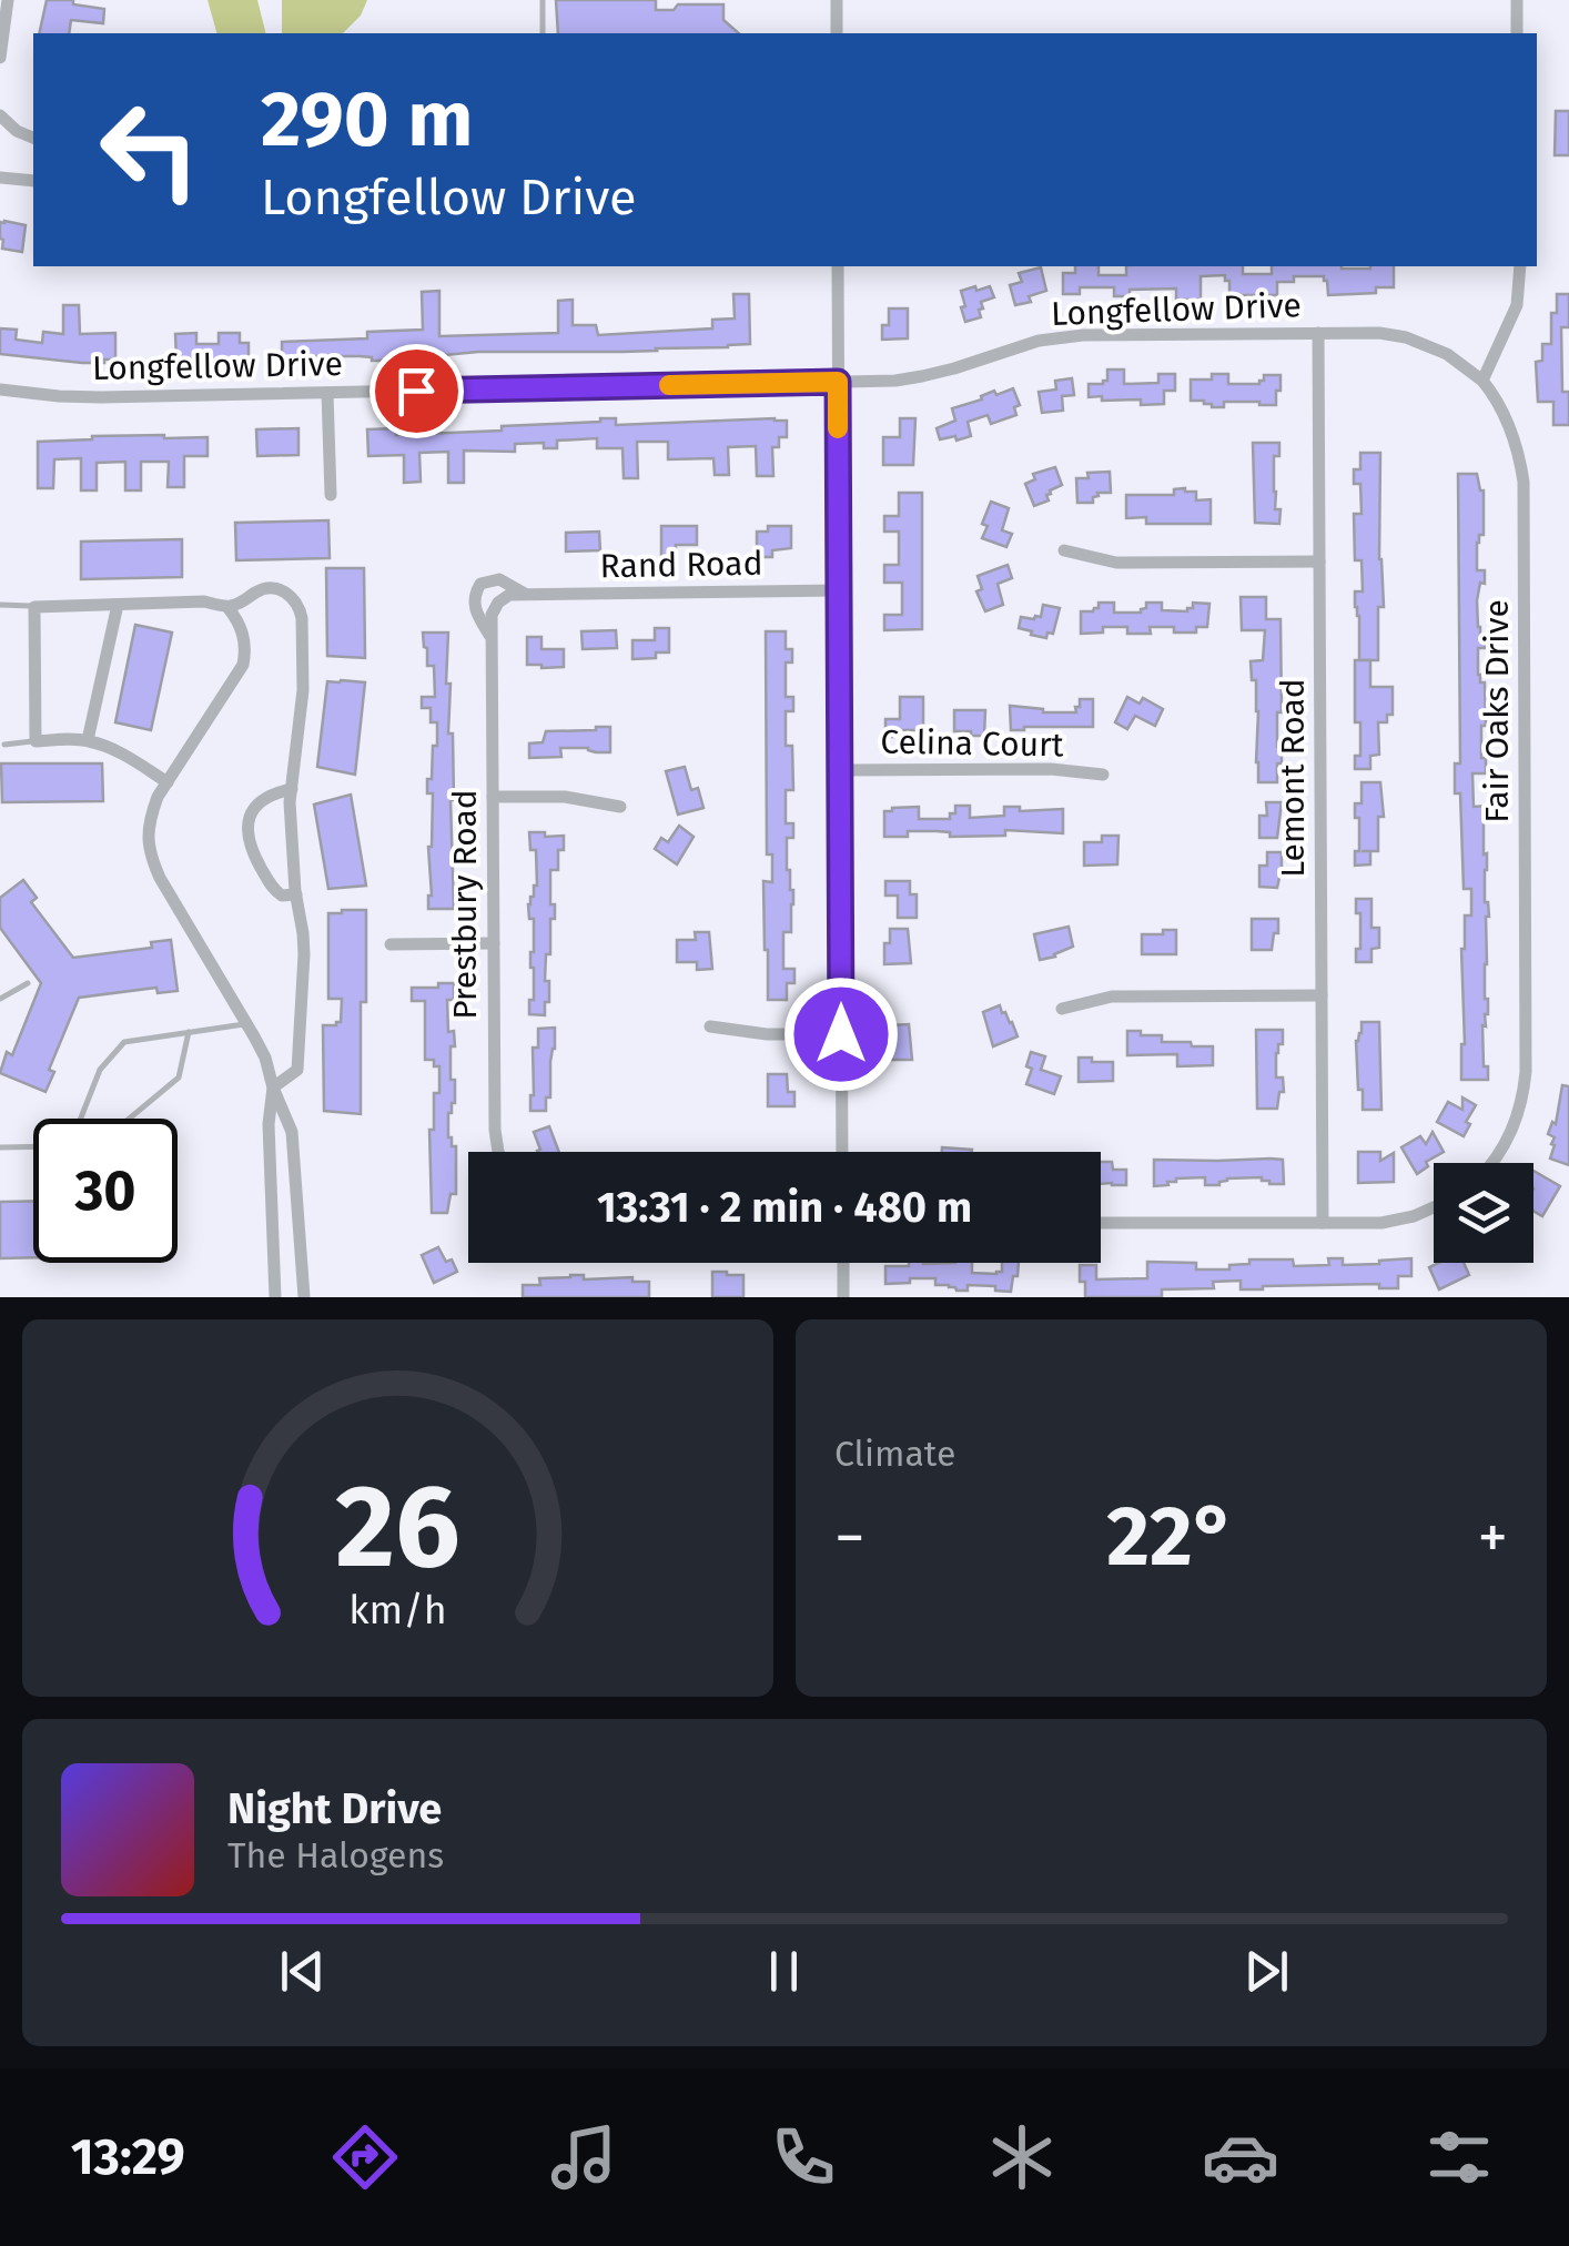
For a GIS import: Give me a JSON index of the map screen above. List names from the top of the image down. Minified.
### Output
{"streets":{"street":["Longfellow Drive","Rand Road","Fair Oaks Drive","Celina Court","Lemont Road","Prestbury Road"]},"crossings":[["Longfellow Drive","Fair Oaks Drive"],["Longfellow Drive","Lemont Road"],["Rand Road","Prestbury Road"]],"page":{"turn":["290 m","Longfellow Drive"],"limit":"30","trip":"13:31 · 2 min · 480 m","tile":"Climate","heat":["−","22°","+"],"song":["Night Drive","The Halogens"],"tabs":"13:29","gauge":["26","km/h"]}}
